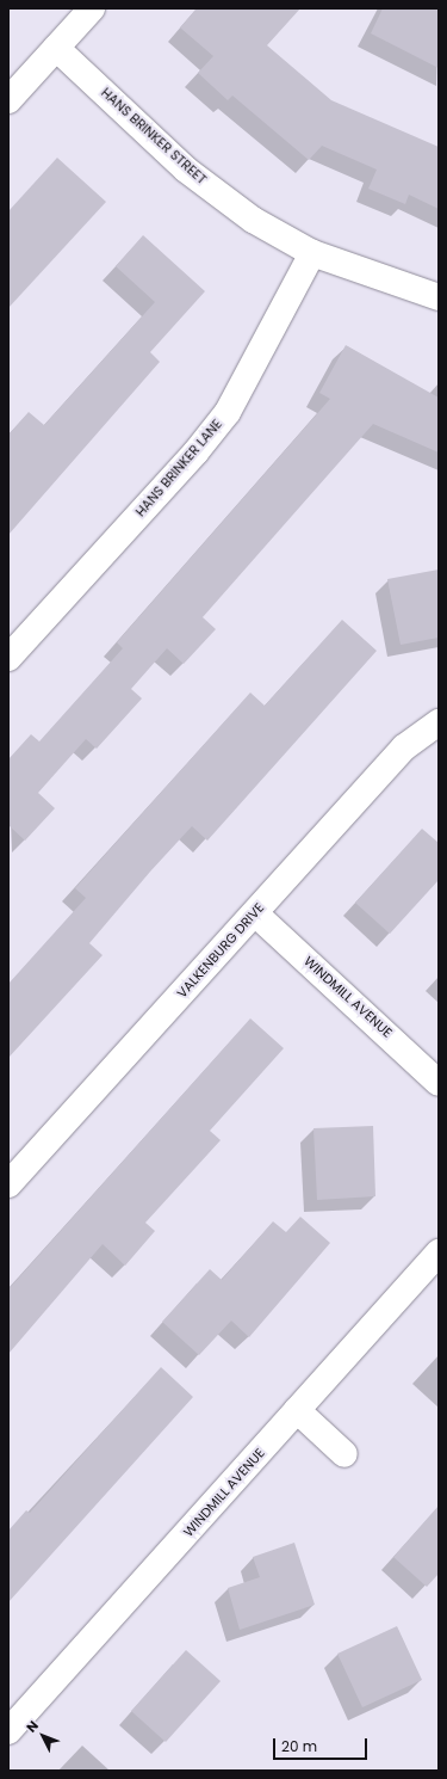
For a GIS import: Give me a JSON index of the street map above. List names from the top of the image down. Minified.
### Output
{"streets":{"street":["HANS BRINKER STREET","HANS BRINKER LANE","VALKENBURG DRIVE","WINDMILL AVENUE"]},"crossings":[["HANS BRINKER STREET","HANS BRINKER LANE"],["VALKENBURG DRIVE","WINDMILL AVENUE"]],"scale_bar":"20 m","north":"top left"}
